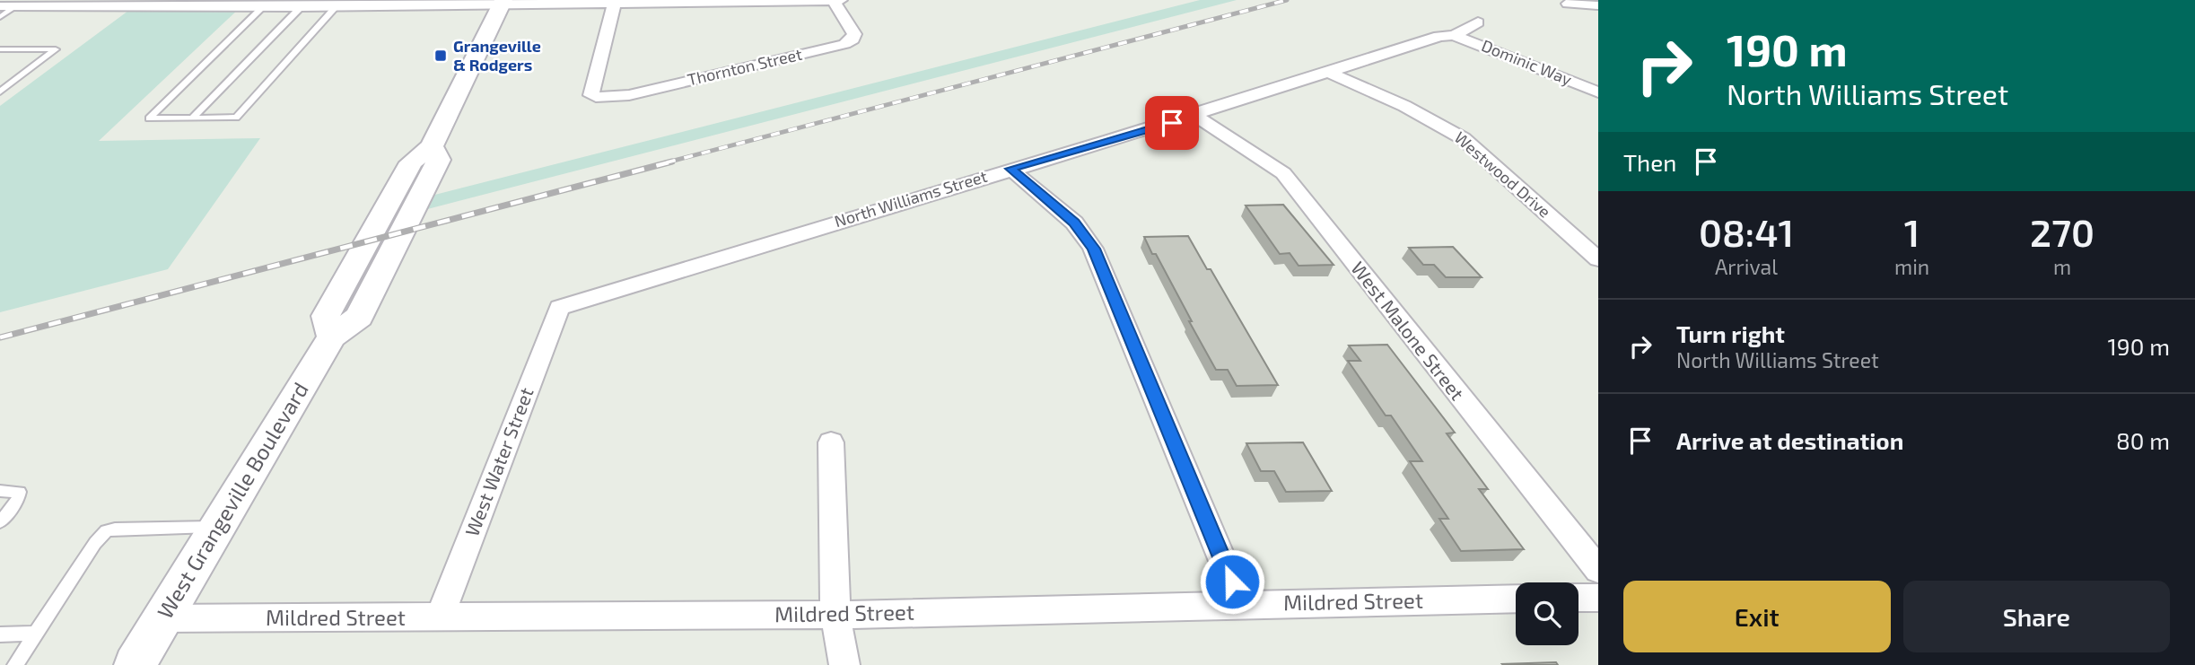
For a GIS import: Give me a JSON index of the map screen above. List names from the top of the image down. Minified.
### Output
{"streets":{"main road":["West Grangeville Boulevard"],"street":["Dominic Way","Thornton Street","Westwood Drive","North Williams Street","West Malone Street","West Water Street","Mildred Street"]},"crossings":[["Dominic Way","North Williams Street"],["Westwood Drive","North Williams Street"],["North Williams Street","West Malone Street"],["North Williams Street","West Water Street"],["West Water Street","Mildred Street"],["West Grangeville Boulevard","Mildred Street"]],"places":{"transit":["Grangeville & Rodgers"]},"page":{"turn":["190 m","North Williams Street"],"then":"Then","eta":["08:41","Arrival","1","min","270","m"],"list":[{"name":"Turn right","note":"North Williams Street","value":"190 m"},{"name":"Arrive at destination","value":"80 m"}],"buttons":["Exit","Share"]}}
